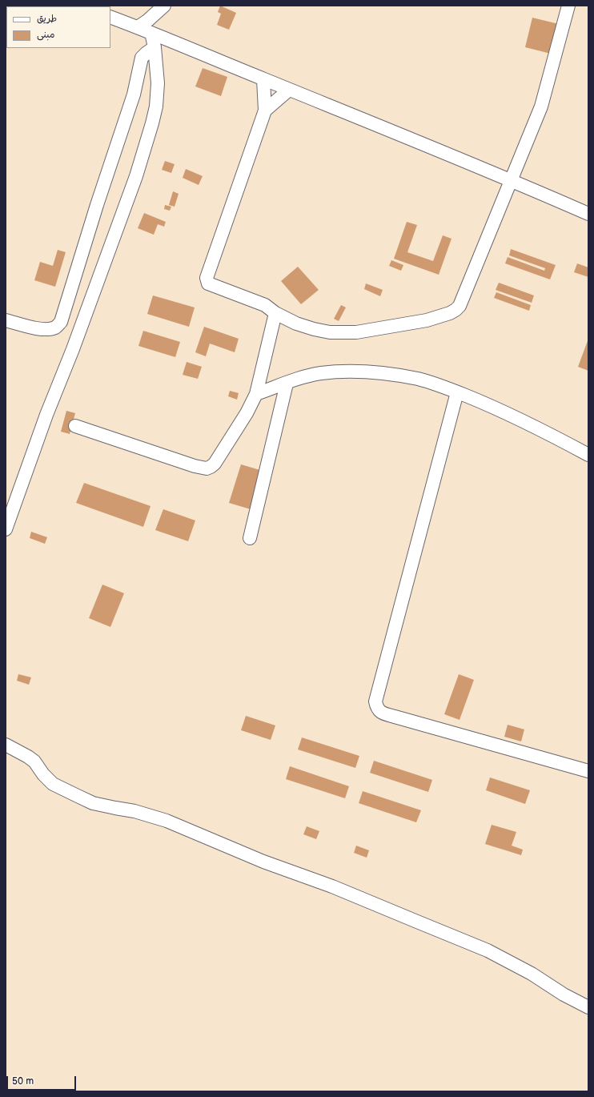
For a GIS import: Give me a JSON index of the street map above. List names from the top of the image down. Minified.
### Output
{"legend":["طريق","مبنى"],"scale_bar":"50 m"}
